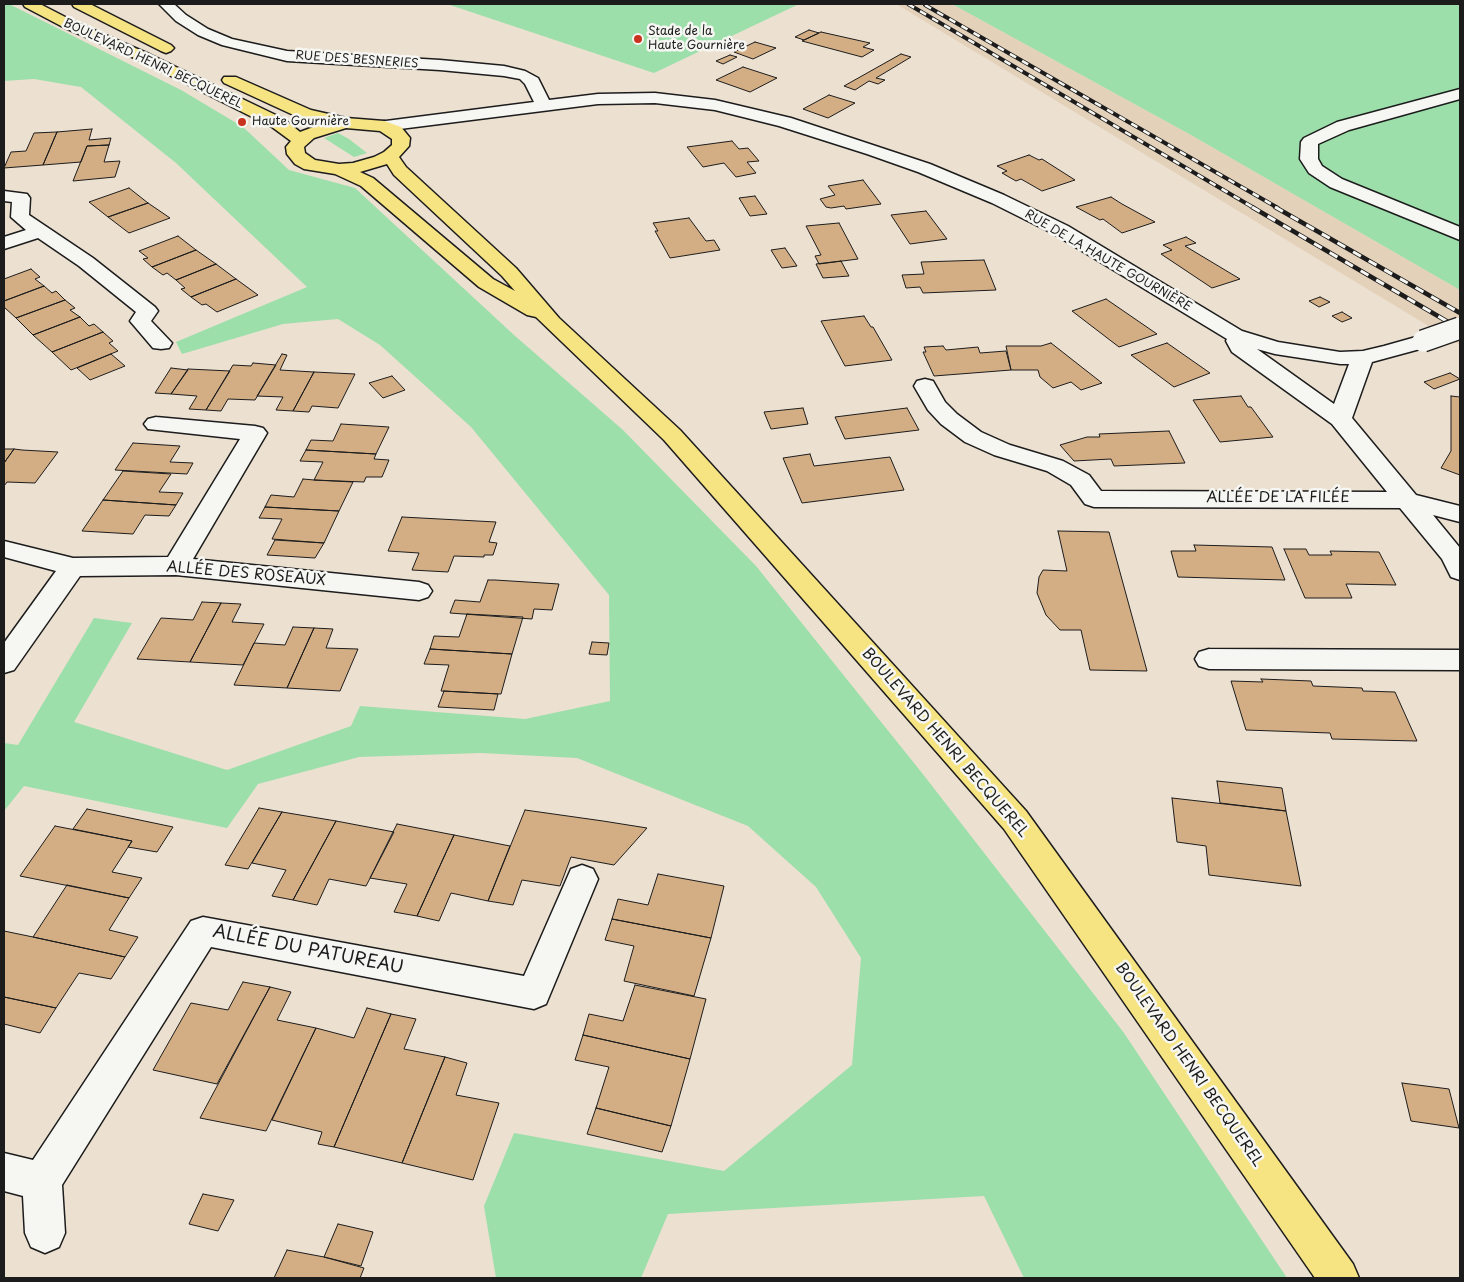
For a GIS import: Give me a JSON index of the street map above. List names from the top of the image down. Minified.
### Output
{"streets":{"main road":["BOULEVARD HENRI BECQUEREL"],"street":["RUE DES BESNERIES","RUE DE LA HAUTE GOURNIÈRE","ALLÉE DE LA FILÉE","ALLÉE DES ROSEAUX","ALLÉE DU PATUREAU"]},"crossings":[["RUE DES BESNERIES","RUE DE LA HAUTE GOURNIÈRE"],["BOULEVARD HENRI BECQUEREL","RUE DE LA HAUTE GOURNIÈRE"],["RUE DE LA HAUTE GOURNIÈRE","ALLÉE DE LA FILÉE"]],"places":["Stade de la Haute Gournière","Haute Gournière"]}
